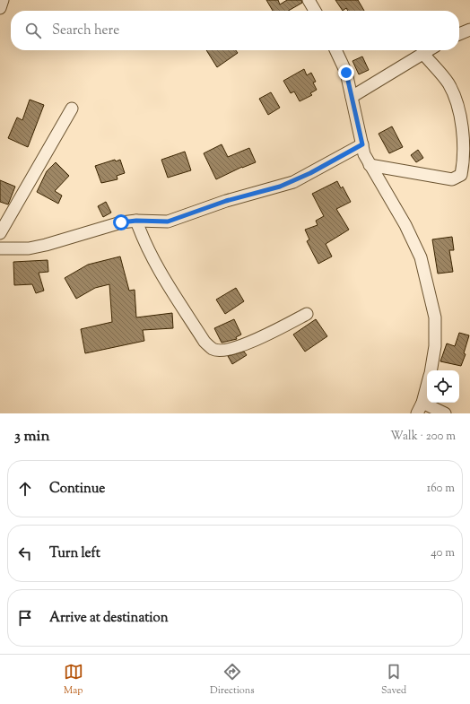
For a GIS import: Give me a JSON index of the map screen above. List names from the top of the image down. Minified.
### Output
{"page":{"search":"Search here","heading":["3 min","Walk · 200 m"],"list":[["Continue","160 m"],["Turn left","40 m"],"Arrive at destination"],"nav":["Map","Directions","Saved"]}}
